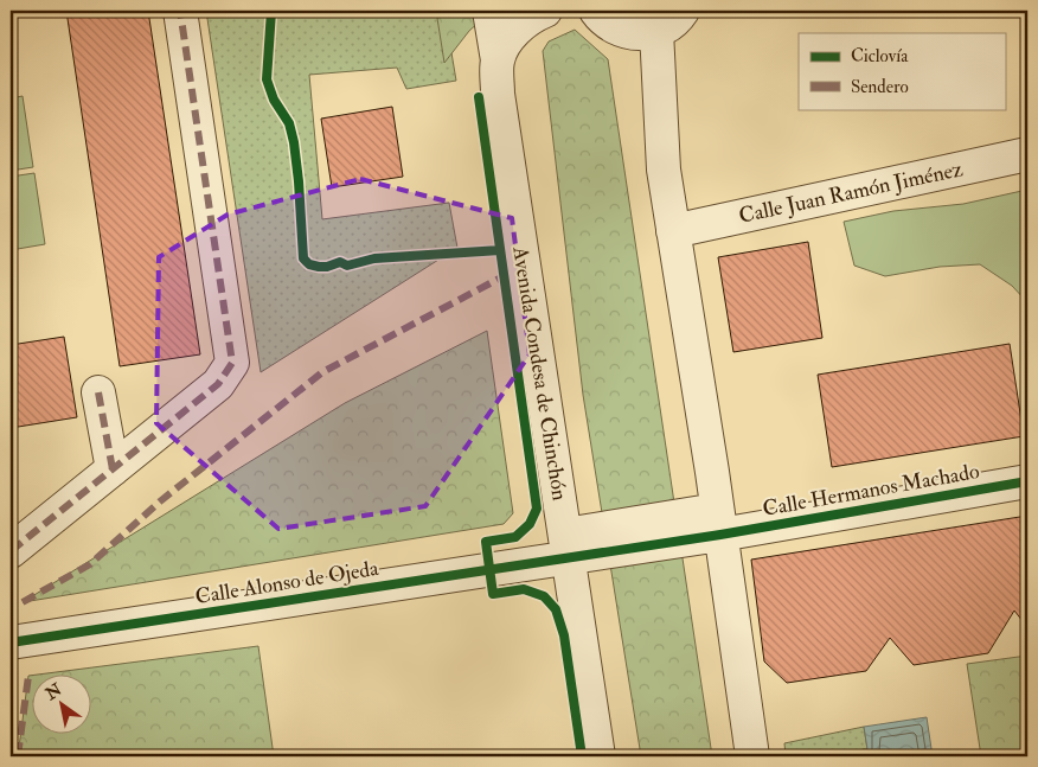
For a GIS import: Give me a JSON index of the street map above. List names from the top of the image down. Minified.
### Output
{"streets":{"street":["Calle Juan Ramón Jiménez","Avenida Condesa de Chinchón","Calle Hermanos Machado","Calle Alonso de Ojeda"]},"crossings":[["Avenida Condesa de Chinchón","Calle Hermanos Machado"],["Avenida Condesa de Chinchón","Calle Alonso de Ojeda"],["Calle Hermanos Machado","Calle Alonso de Ojeda"]],"legend":["Ciclovía","Sendero"],"north":"top left"}
